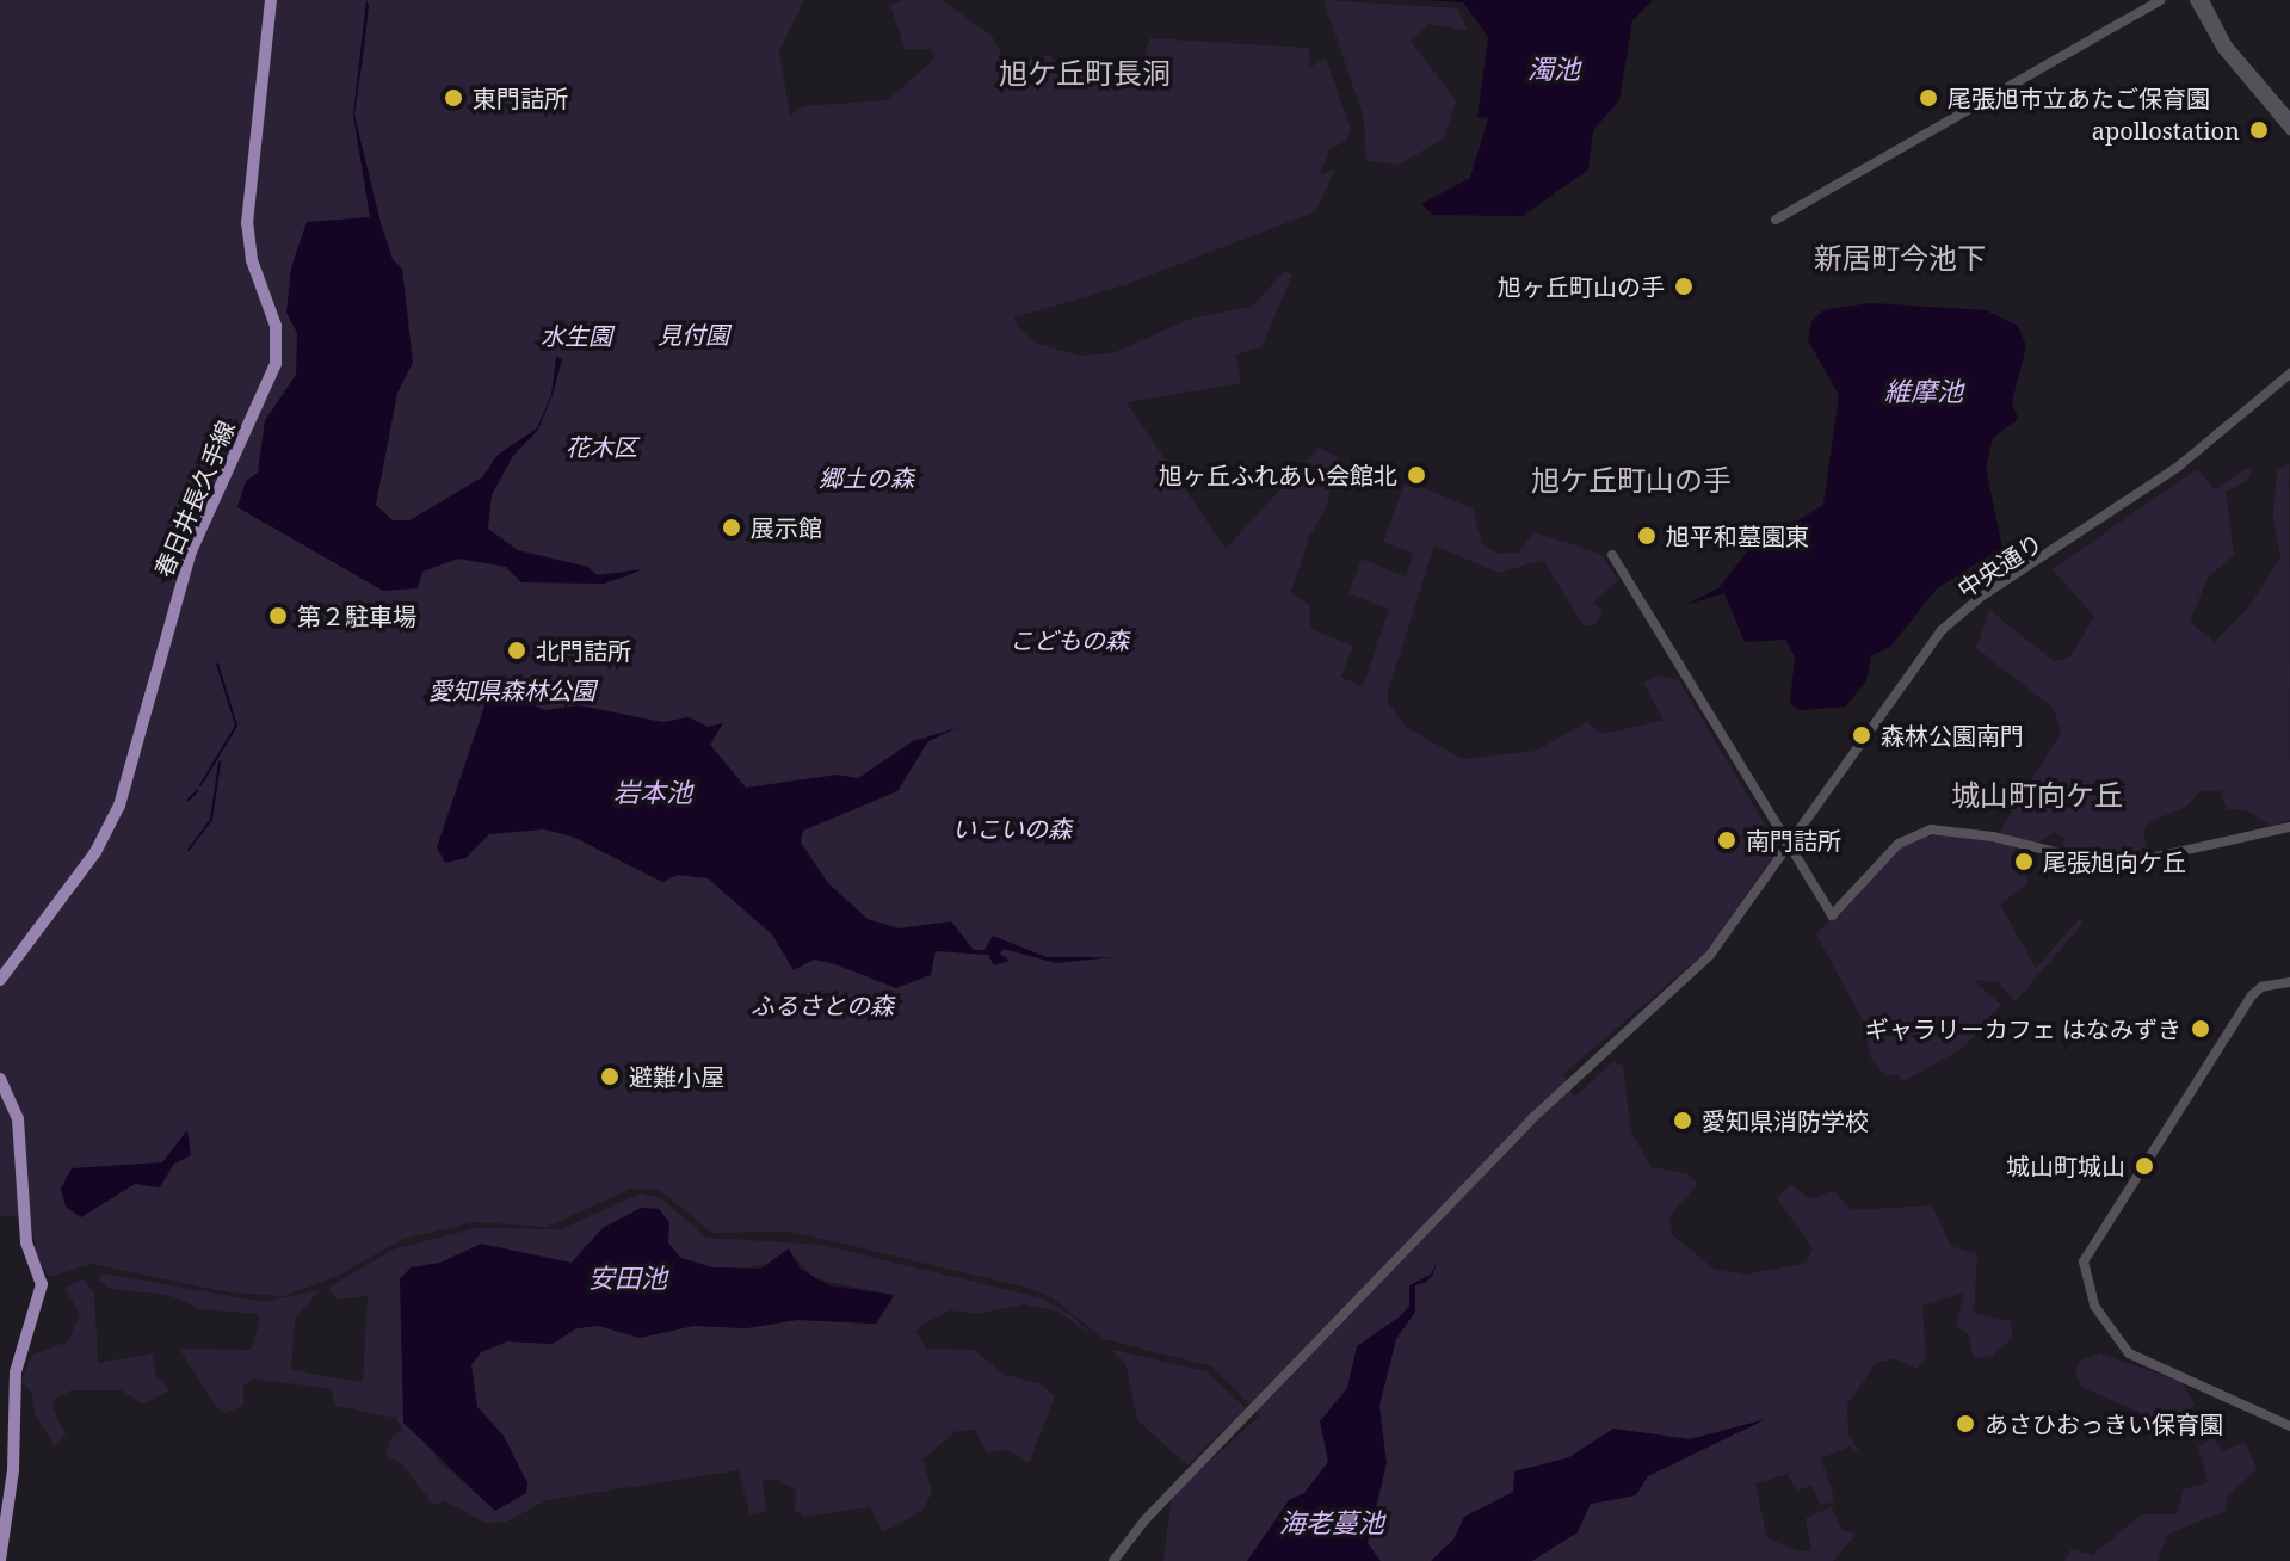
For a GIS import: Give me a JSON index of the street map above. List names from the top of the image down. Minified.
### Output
{"streets":{"main road":["春日井長久手線"],"street":["中央通り"]},"districts":["旭ケ丘町長洞","新居町今池下","旭ケ丘町山の手","城山町向ケ丘"],"water":["濁池","維摩池","岩本池","安田池","海老蔓池"],"parks":["見付園","水生園","花木区","郷土の森","こどもの森","愛知県森林公園","いこいの森","ふるさとの森"],"places":["東門詰所","尾張旭市立あたご保育園","apollostation","旭ヶ丘町山の手","旭ヶ丘ふれあい会館北","展示館","旭平和墓園東","第２駐車場","北門詰所","森林公園南門","南門詰所","尾張旭向ケ丘","ギャラリーカフェ はなみずき","避難小屋","愛知県消防学校","城山町城山","あさひおっきい保育園"]}
